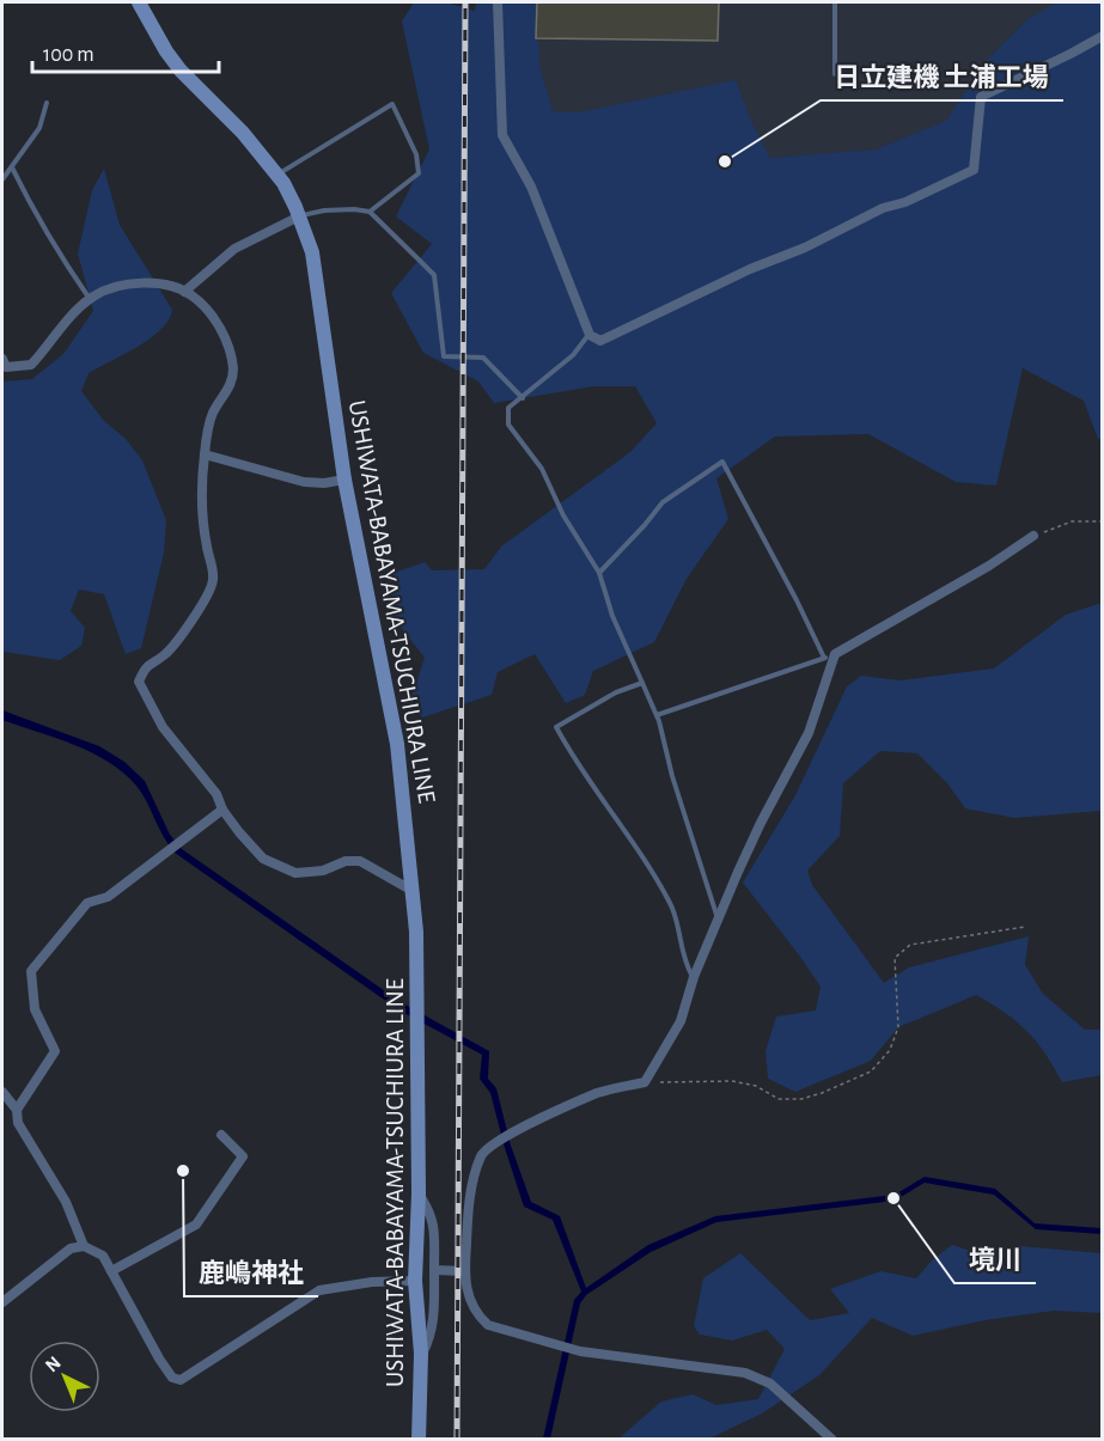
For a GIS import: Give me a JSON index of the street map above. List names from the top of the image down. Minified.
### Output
{"streets":{"main road":["USHIWATA-BABAYAMA-TSUCHIURA LINE"]},"places":["日立建機 土浦工場","鹿嶋神社","境川"],"scale_bar":"100 m","north":"top left"}
